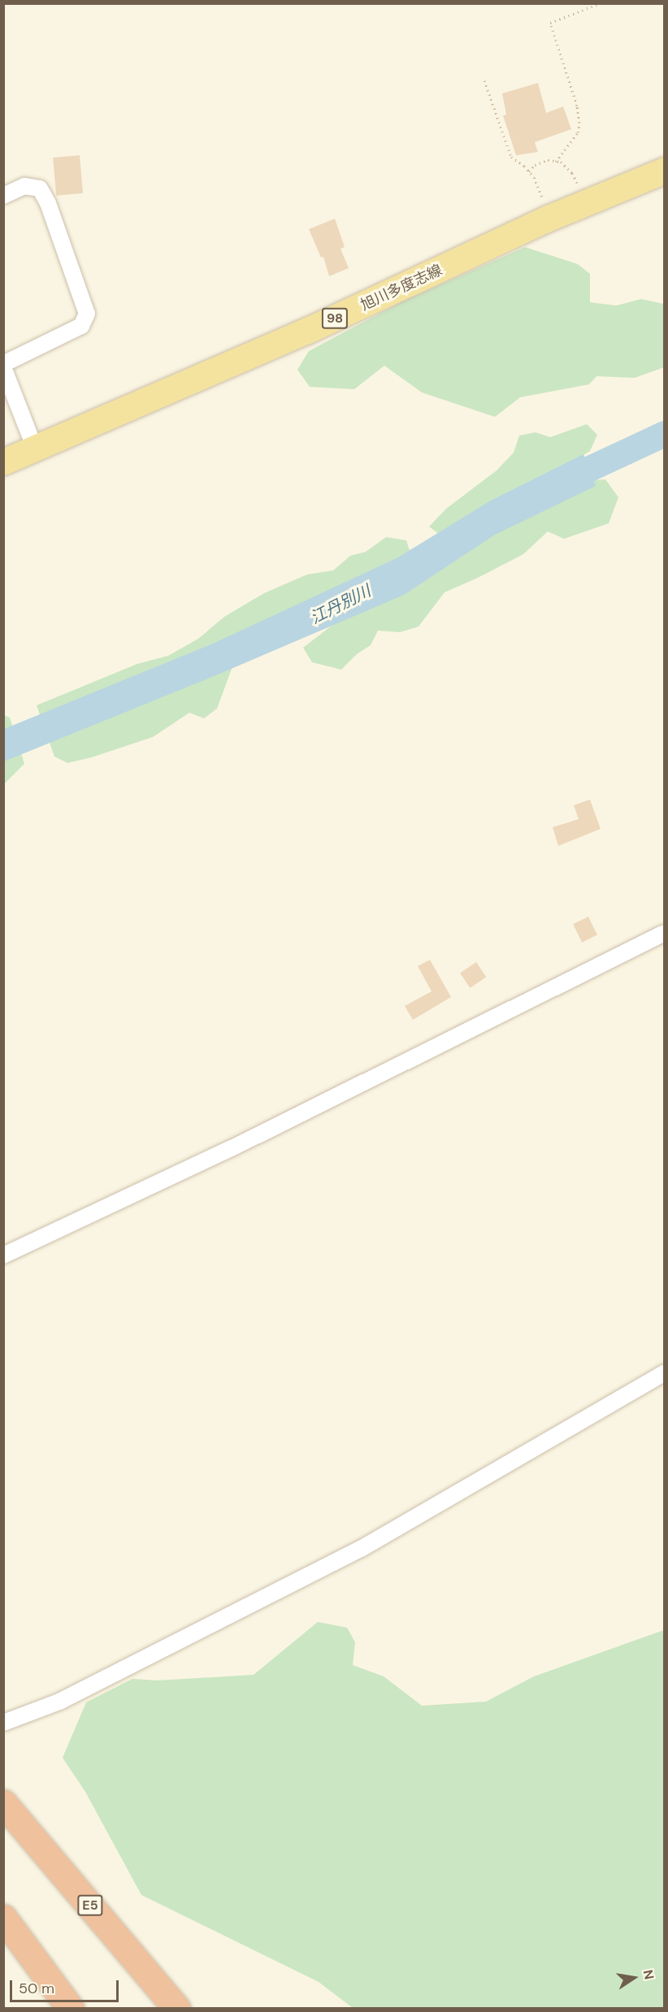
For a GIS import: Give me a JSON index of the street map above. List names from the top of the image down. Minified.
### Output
{"streets":{"highway":["E5"],"main road":["旭川多度志線","98"]},"water":["江丹別川"],"scale_bar":"50 m","north":"right"}
